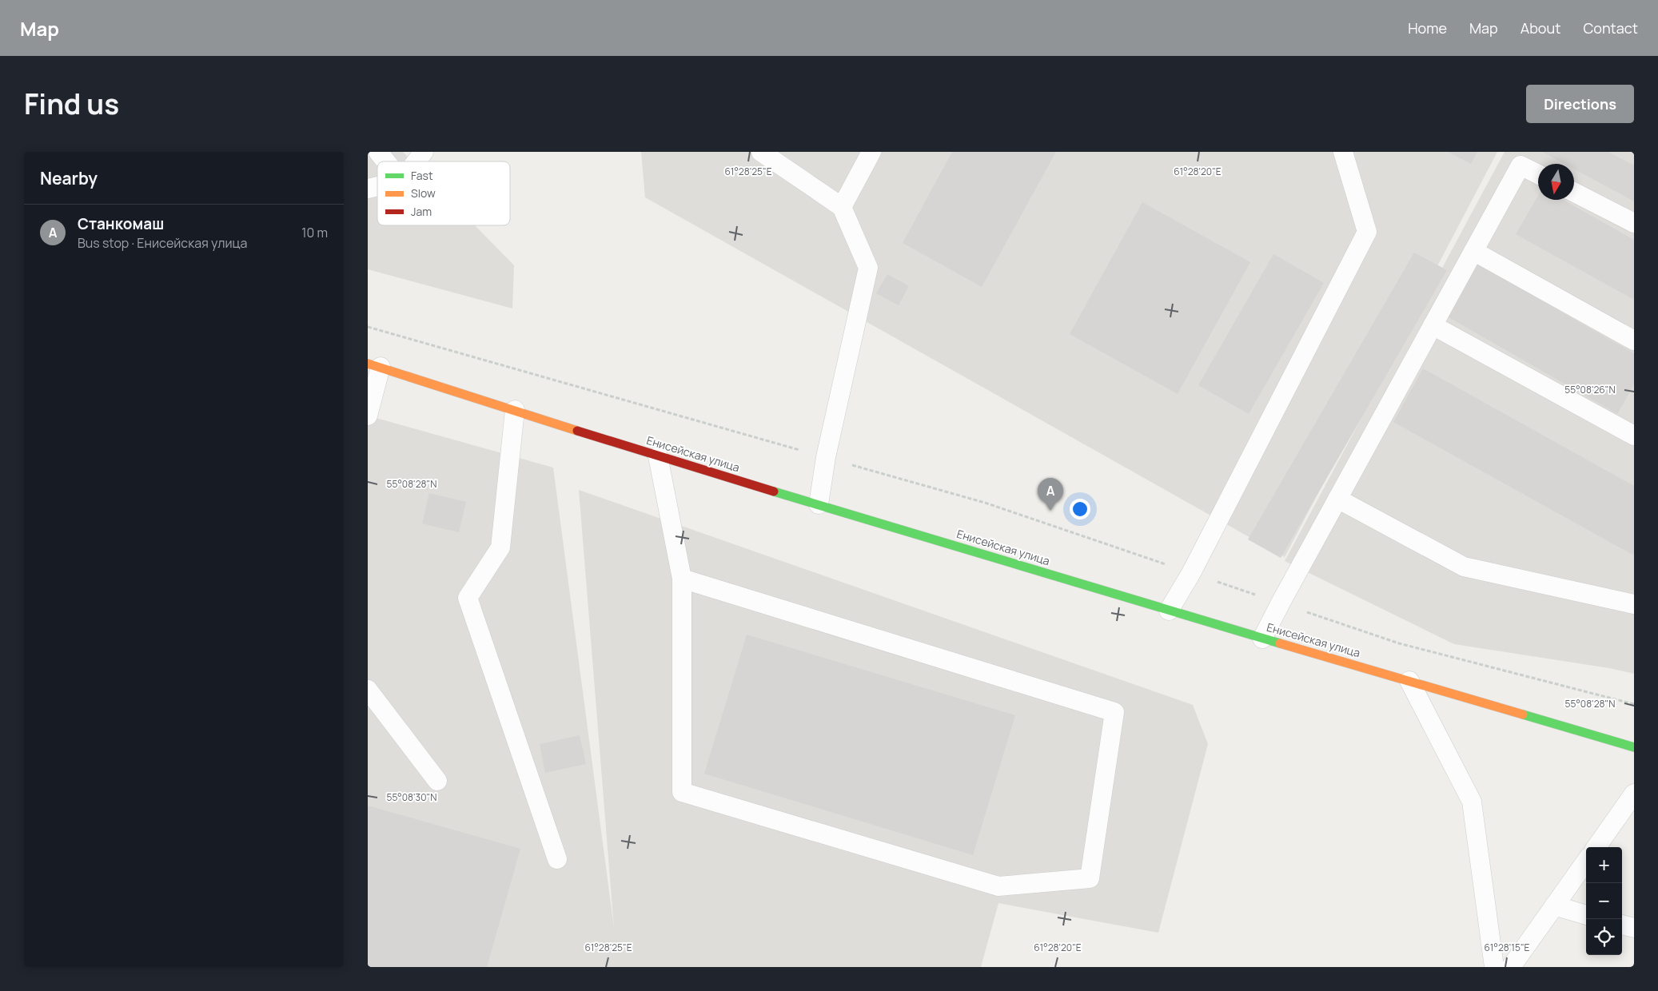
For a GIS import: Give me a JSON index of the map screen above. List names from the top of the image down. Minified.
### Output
{"streets":{"street":["Енисейская улица"]},"legend":["Fast","Slow","Jam"],"north":"bottom","page":{"header":"Map","nav":["Home","Map","About","Contact"],"title":"Find us","buttons":"Directions","heading":"Nearby","list":[{"mark":"A","name":"Станкомаш","note":"Bus stop · Енисейская улица","value":"10 m"}],"pins":"A","map_buttons":["+","−"]},"coordinates":["61°28'25\"E","61°28'20\"E","55°08'26\"N","55°08'28\"N","55°08'30\"N","61°28'15\"E"]}
